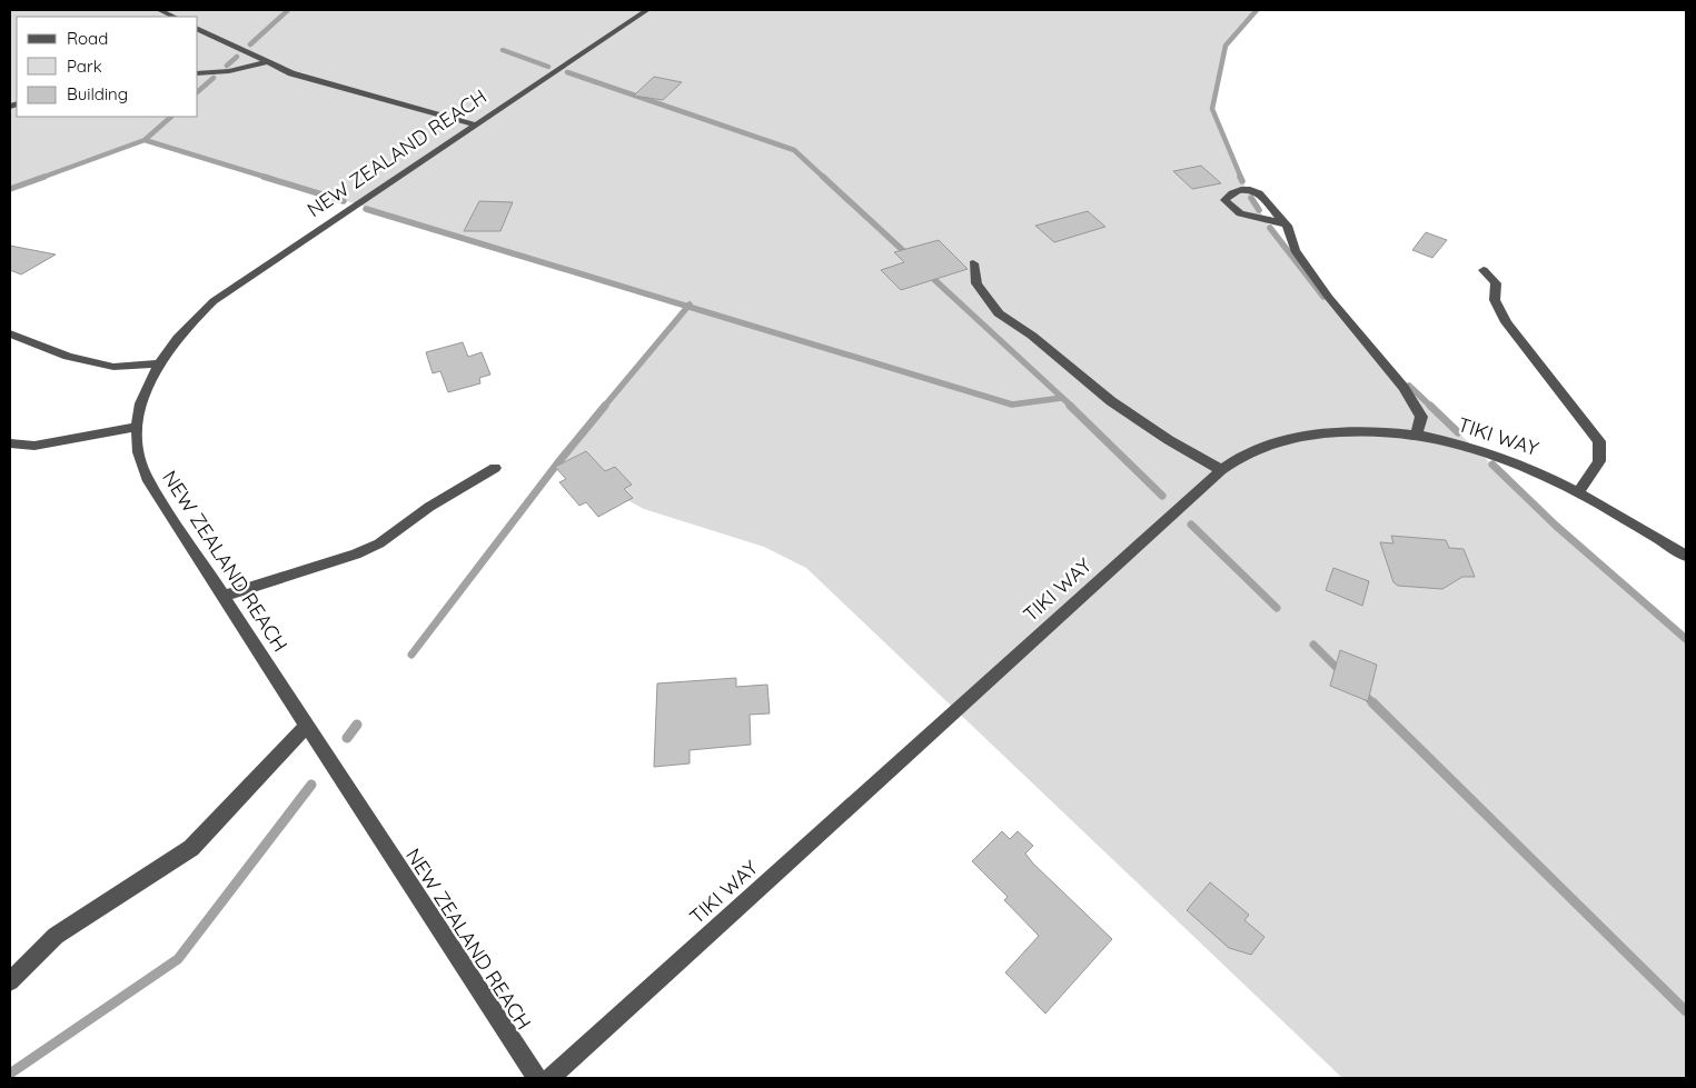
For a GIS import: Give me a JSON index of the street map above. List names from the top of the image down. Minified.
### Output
{"streets":{"street":["NEW ZEALAND REACH","TIKI WAY"]},"legend":["Road","Park","Building"]}
